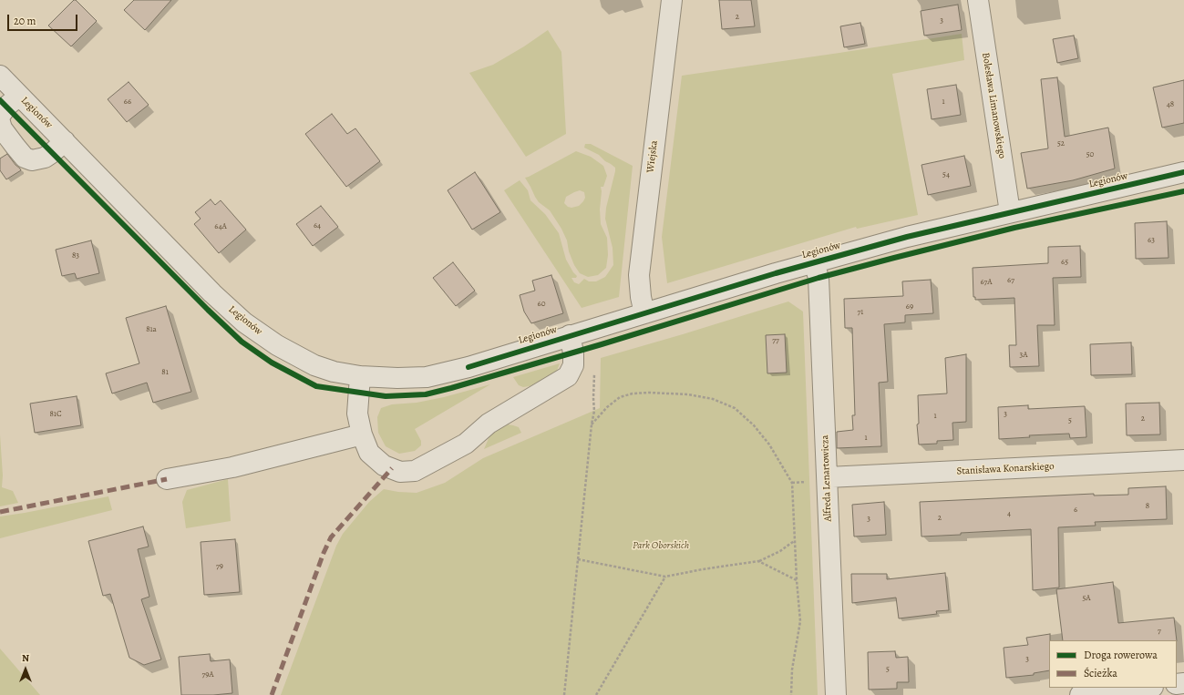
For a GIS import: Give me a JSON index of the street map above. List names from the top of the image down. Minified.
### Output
{"streets":{"street":["Bolesława Limanowskiego","Legionów","Wiejska","Stanisława Konarskiego","Alfreda Lenartowicza"]},"crossings":[["Bolesława Limanowskiego","Legionów"],["Legionów","Wiejska"],["Legionów","Alfreda Lenartowicza"],["Stanisława Konarskiego","Alfreda Lenartowicza"]],"parks":["Park Oborskich"],"house_numbers":["2","3","66","1","48","52","50","54","64","64A","63","83","65","67","67A","60","69","71","81a","77","3A","81","81C","3","1","2","5","1","8","6","4","2","3","79","5A","7","3","5","79A"],"legend":["Droga rowerowa","Ścieżka"],"scale_bar":"20 m","north":"top"}
